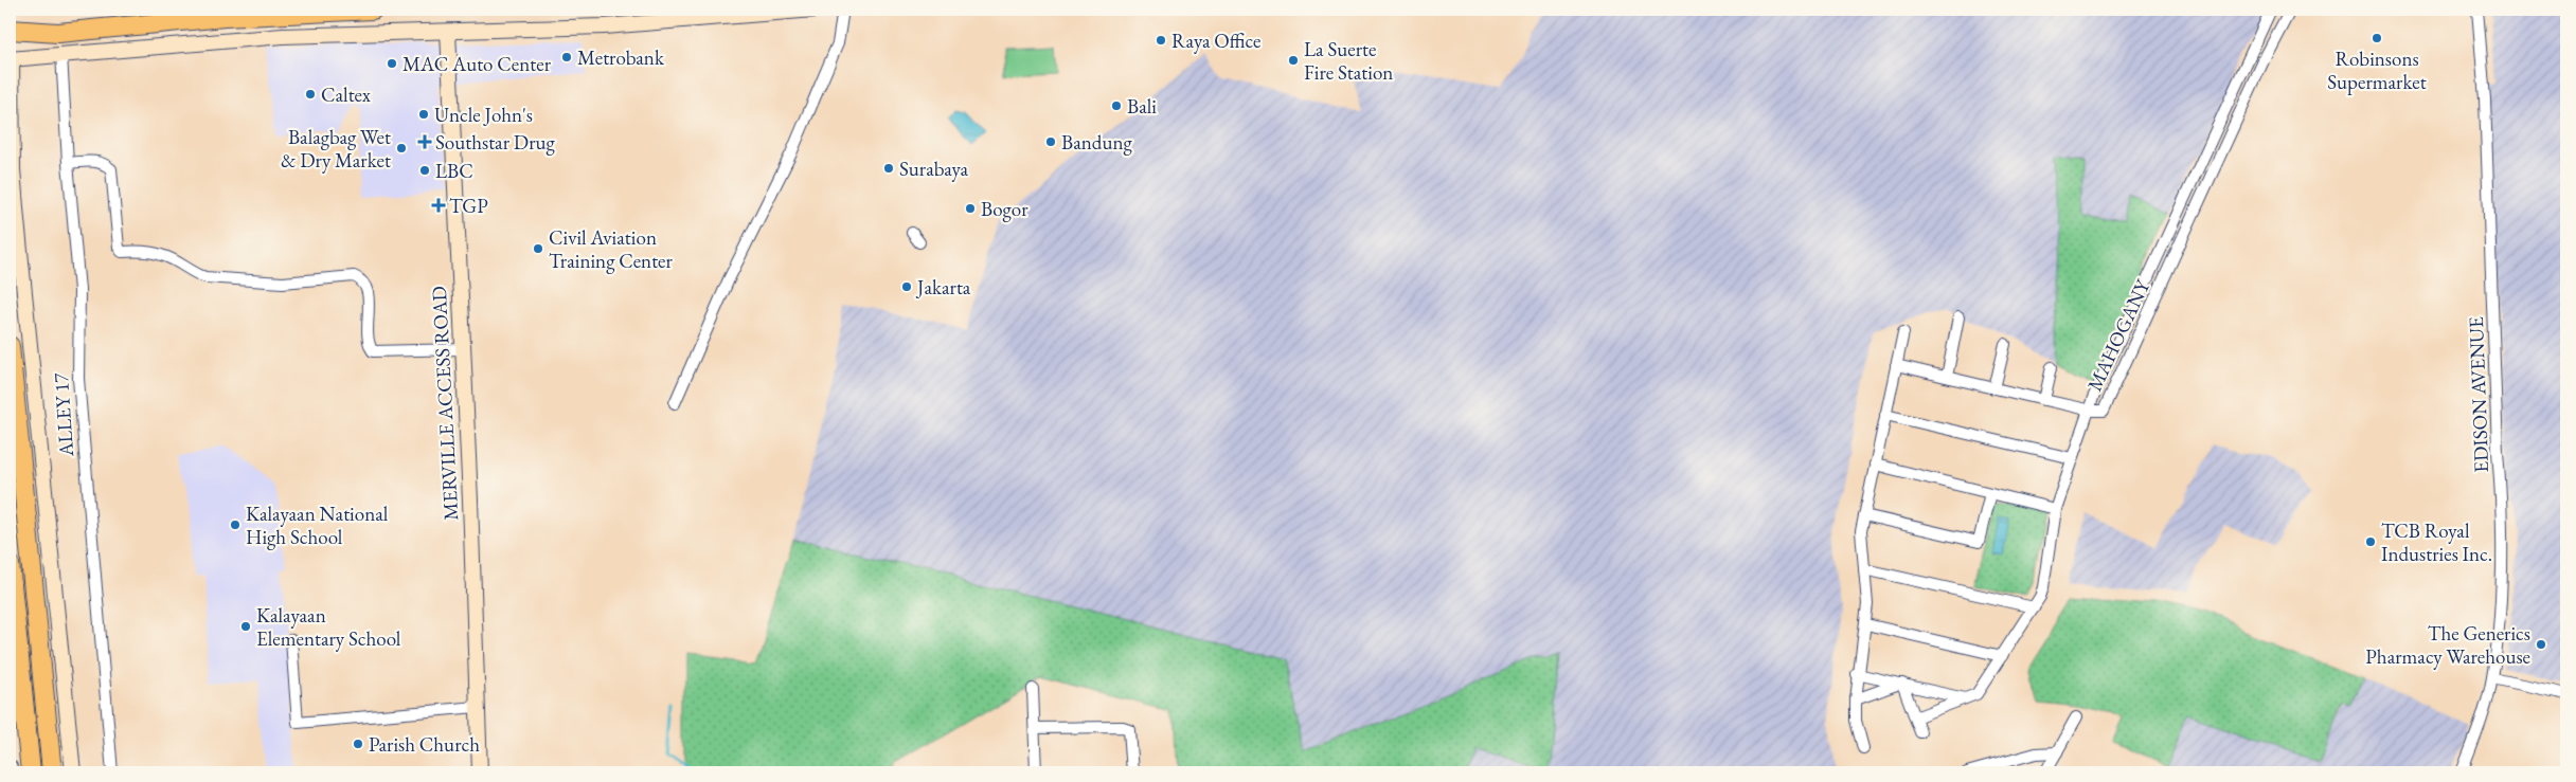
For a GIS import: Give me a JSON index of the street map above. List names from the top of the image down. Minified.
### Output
{"streets":{"main road":["MERVILLE ACCESS ROAD"],"street":["MAHOGANY","EDISON AVENUE","ALLEY 17"]},"places":{"other":["Robinsons Supermarket","Raya Office","Metrobank","La Suerte Fire Station","MAC Auto Center","Caltex","Bali","Uncle John's","Bandung","Balagbag Wet & Dry Market","Surabaya","LBC","Bogor","Civil Aviation Training Center","Jakarta","Kalayaan National High School","TCB Royal Industries Inc.","Kalayaan Elementary School","The Generics Pharmacy Warehouse","Parish Church"],"health":["Southstar Drug","TGP"]}}
